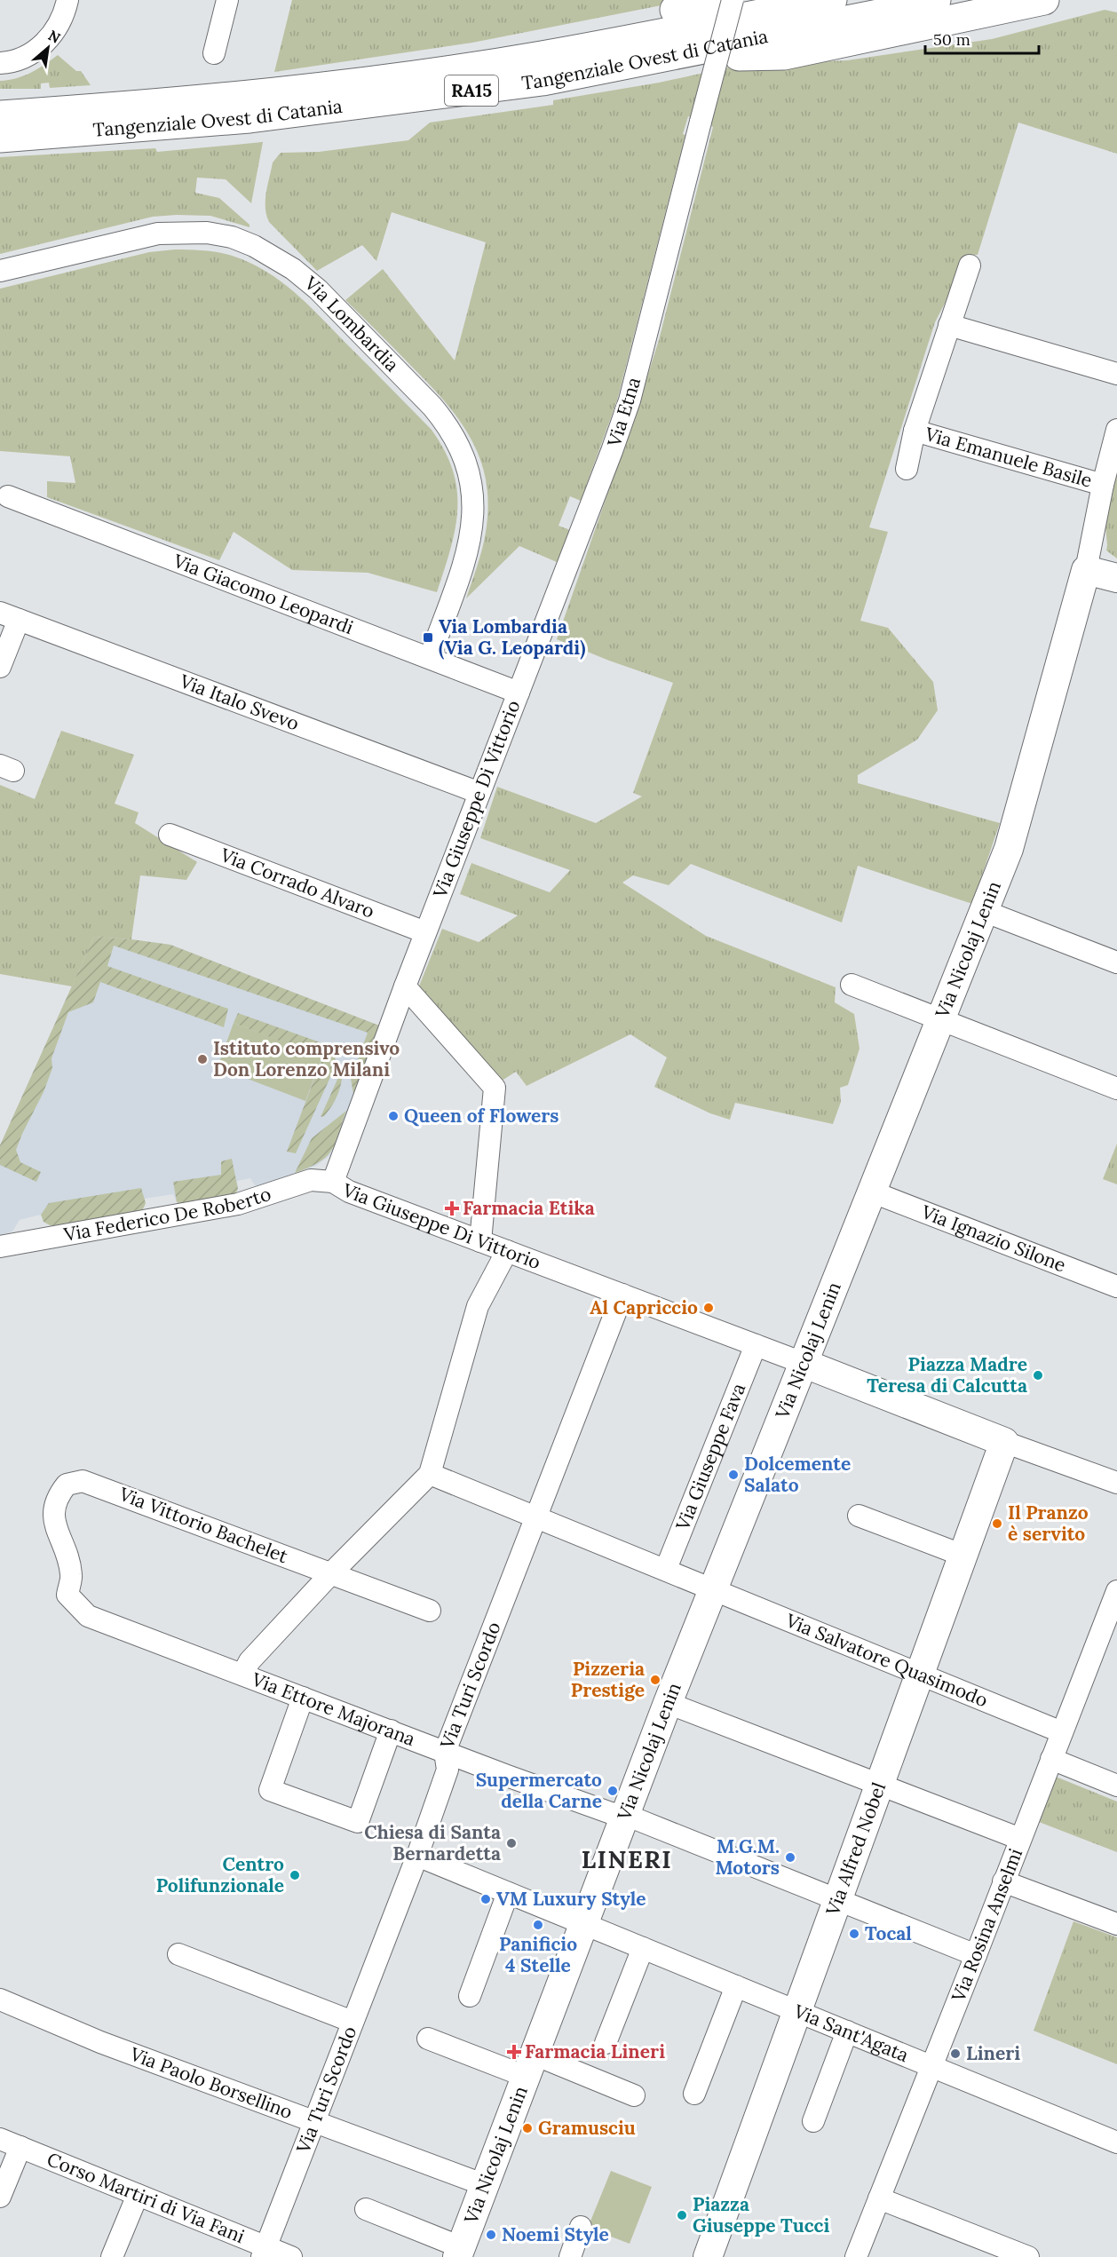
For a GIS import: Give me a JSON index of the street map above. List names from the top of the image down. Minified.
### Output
{"streets":{"highway":["Tangenziale Ovest di Catania","RA15"],"main road":["Via Nicolaj Lenin","Via Alfred Nobel"],"street":["Via Lombardia","Via Etna","Via Emanuele Basile","Via Giacomo Leopardi","Via Italo Svevo","Via Giuseppe Di Vittorio","Via Corrado Alvaro","Via Federico De Roberto","Via Ignazio Silone","Via Giuseppe Fava","Via Vittorio Bachelet","Via Salvatore Quasimodo","Via Turi Scordo","Via Ettore Majorana","Via Rosina Anselmi","Via Sant'Agata","Via Paolo Borsellino","Corso Martiri di Via Fani"]},"crossings":[["Via Lombardia","Via Giacomo Leopardi"],["Via Etna","Via Giacomo Leopardi"],["Via Etna","Via Giuseppe Di Vittorio"],["Via Emanuele Basile","Via Nicolaj Lenin"],["Via Giacomo Leopardi","Via Giuseppe Di Vittorio"],["Via Italo Svevo","Via Giuseppe Di Vittorio"],["Via Giuseppe Di Vittorio","Via Corrado Alvaro"],["Via Giuseppe Di Vittorio","Via Nicolaj Lenin"],["Via Giuseppe Di Vittorio","Via Federico De Roberto"],["Via Giuseppe Di Vittorio","Via Giuseppe Fava"],["Via Giuseppe Di Vittorio","Via Turi Scordo"],["Via Nicolaj Lenin","Via Ignazio Silone"],["Via Nicolaj Lenin","Via Salvatore Quasimodo"],["Via Nicolaj Lenin","Via Ettore Majorana"],["Via Nicolaj Lenin","Via Sant'Agata"],["Via Nicolaj Lenin","Via Paolo Borsellino"],["Via Giuseppe Fava","Via Salvatore Quasimodo"],["Via Vittorio Bachelet","Via Ettore Majorana"],["Via Salvatore Quasimodo","Via Turi Scordo"],["Via Salvatore Quasimodo","Via Alfred Nobel"],["Via Salvatore Quasimodo","Via Rosina Anselmi"],["Via Turi Scordo","Via Ettore Majorana"],["Via Turi Scordo","Via Sant'Agata"],["Via Turi Scordo","Via Paolo Borsellino"],["Via Turi Scordo","Corso Martiri di Via Fani"],["Via Ettore Majorana","Via Alfred Nobel"],["Via Ettore Majorana","Via Rosina Anselmi"],["Via Alfred Nobel","Via Sant'Agata"],["Via Rosina Anselmi","Via Sant'Agata"]],"districts":["LINERI"],"places":{"transit":["Via Lombardia (Via G. Leopardi)"],"other":["Istituto comprensivo Don Lorenzo Milani","Queen of Flowers","Al Capriccio","Piazza Madre Teresa di Calcutta","Dolcemente Salato","Il Pranzo è servito","Pizzeria Prestige","Supermercato della Carne","Chiesa di Santa Bernardetta","M.G.M. Motors","Centro Polifunzionale","VM Luxury Style","Panificio 4 Stelle","Tocal","Lineri","Gramusciu","Piazza Giuseppe Tucci","Noemi Style"],"health":["Farmacia Etika","Farmacia Lineri"]},"scale_bar":"50 m","north":"top right"}
